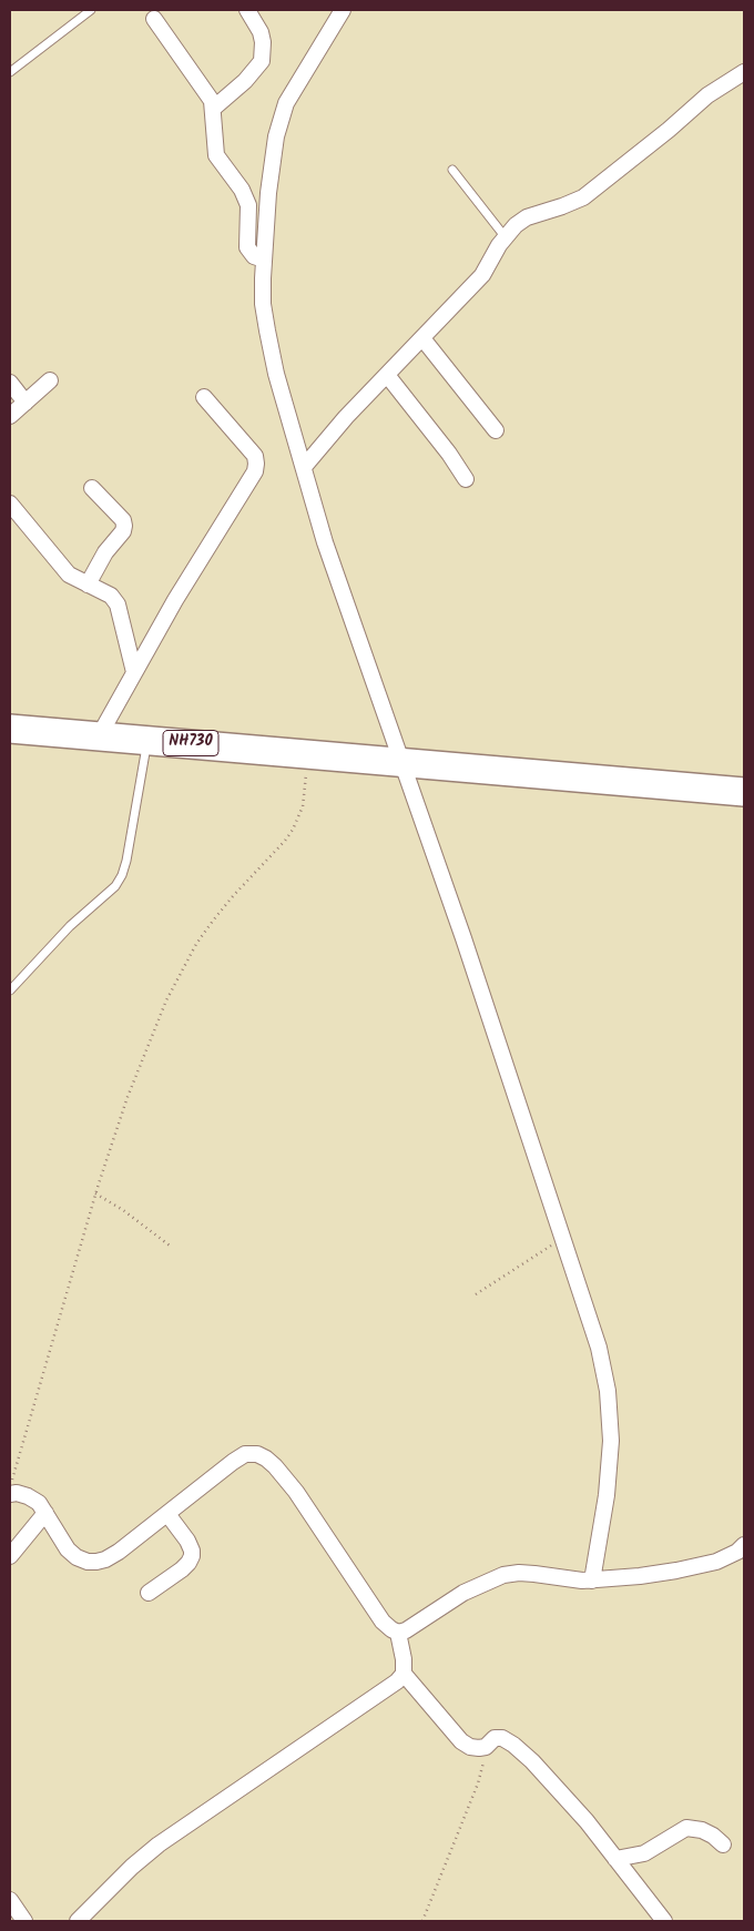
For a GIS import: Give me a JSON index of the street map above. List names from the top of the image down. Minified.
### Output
{"streets":{"highway":["NH730"]}}
